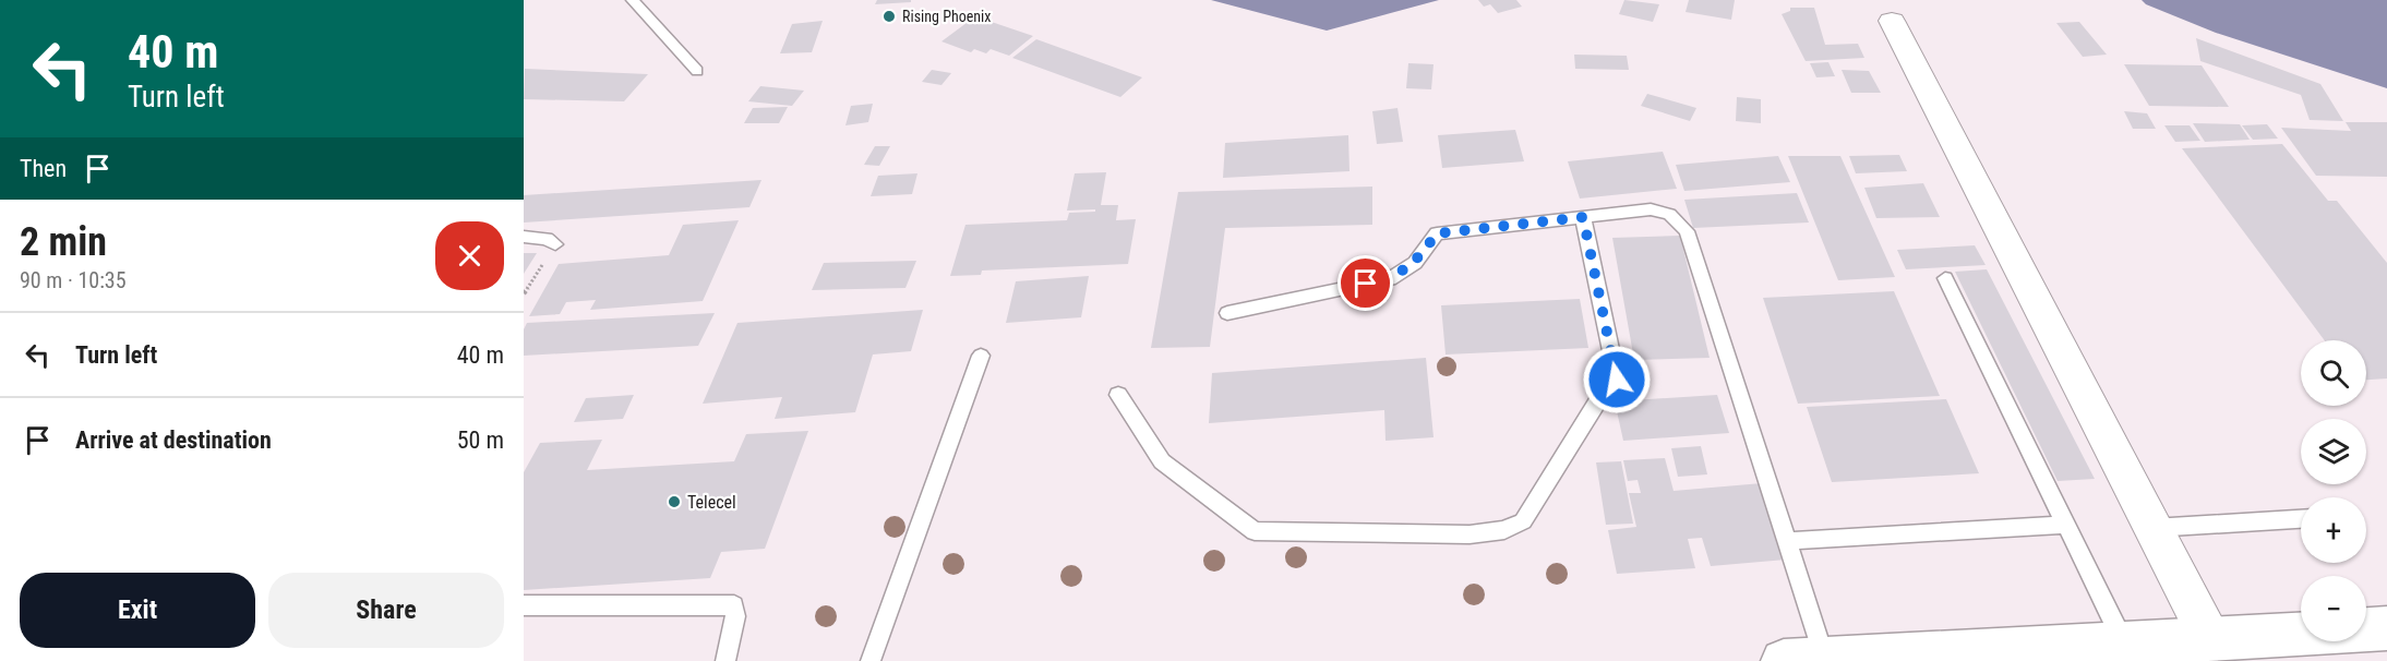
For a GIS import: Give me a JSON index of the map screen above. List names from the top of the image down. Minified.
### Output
{"places":["Rising Phoenix","Telecel"],"page":{"turn":["40 m","Turn left"],"then":"Then","heading":["2 min","90 m · 10:35"],"list":[{"name":"Turn left","value":"40 m"},{"name":"Arrive at destination","value":"50 m"}],"map_buttons":["+","−"],"buttons":["Exit","Share"]}}
